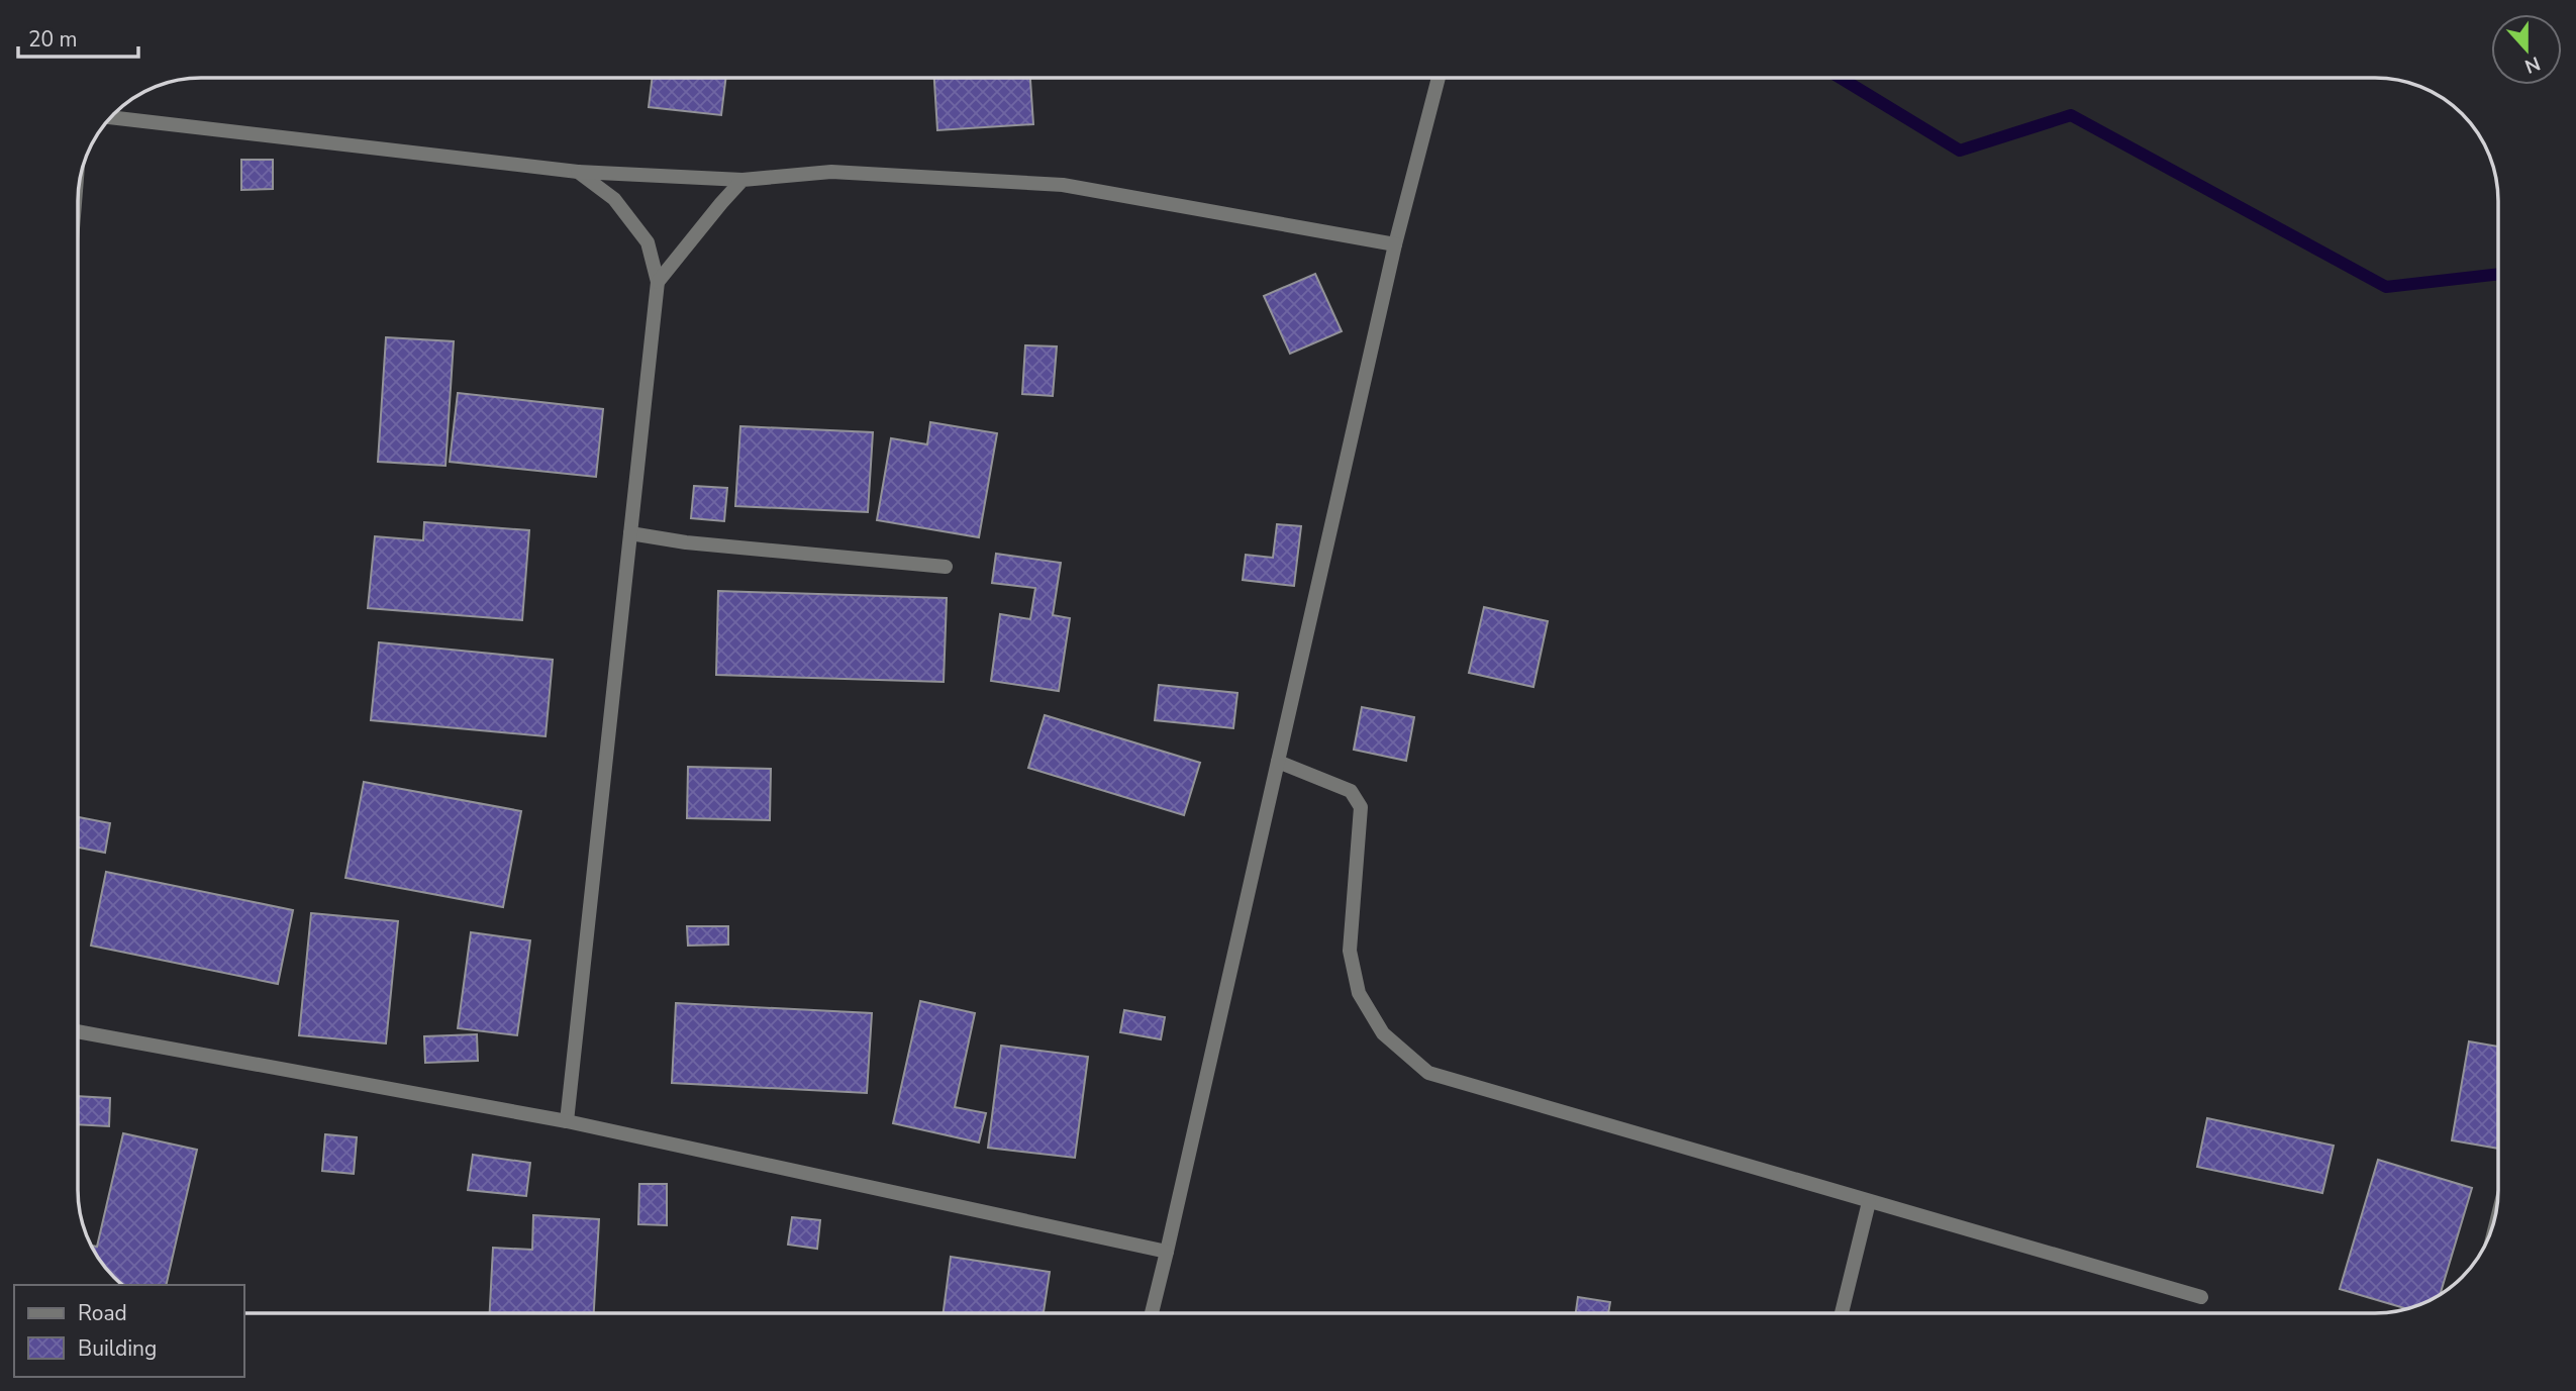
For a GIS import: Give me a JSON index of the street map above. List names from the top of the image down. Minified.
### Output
{"legend":["Road","Building"],"scale_bar":"20 m","north":"bottom"}
